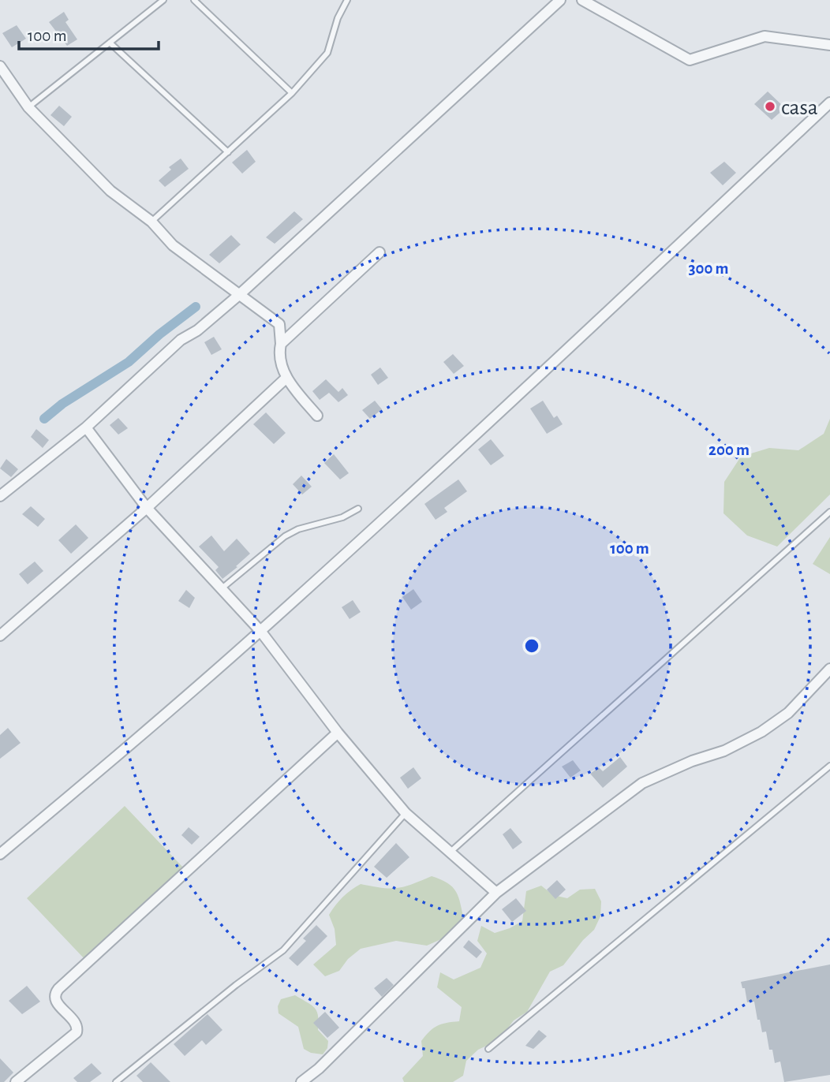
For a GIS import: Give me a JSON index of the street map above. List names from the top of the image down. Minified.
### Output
{"places":["casa"],"scale_bar":"100 m","rings":["300 m","200 m","100 m"]}
